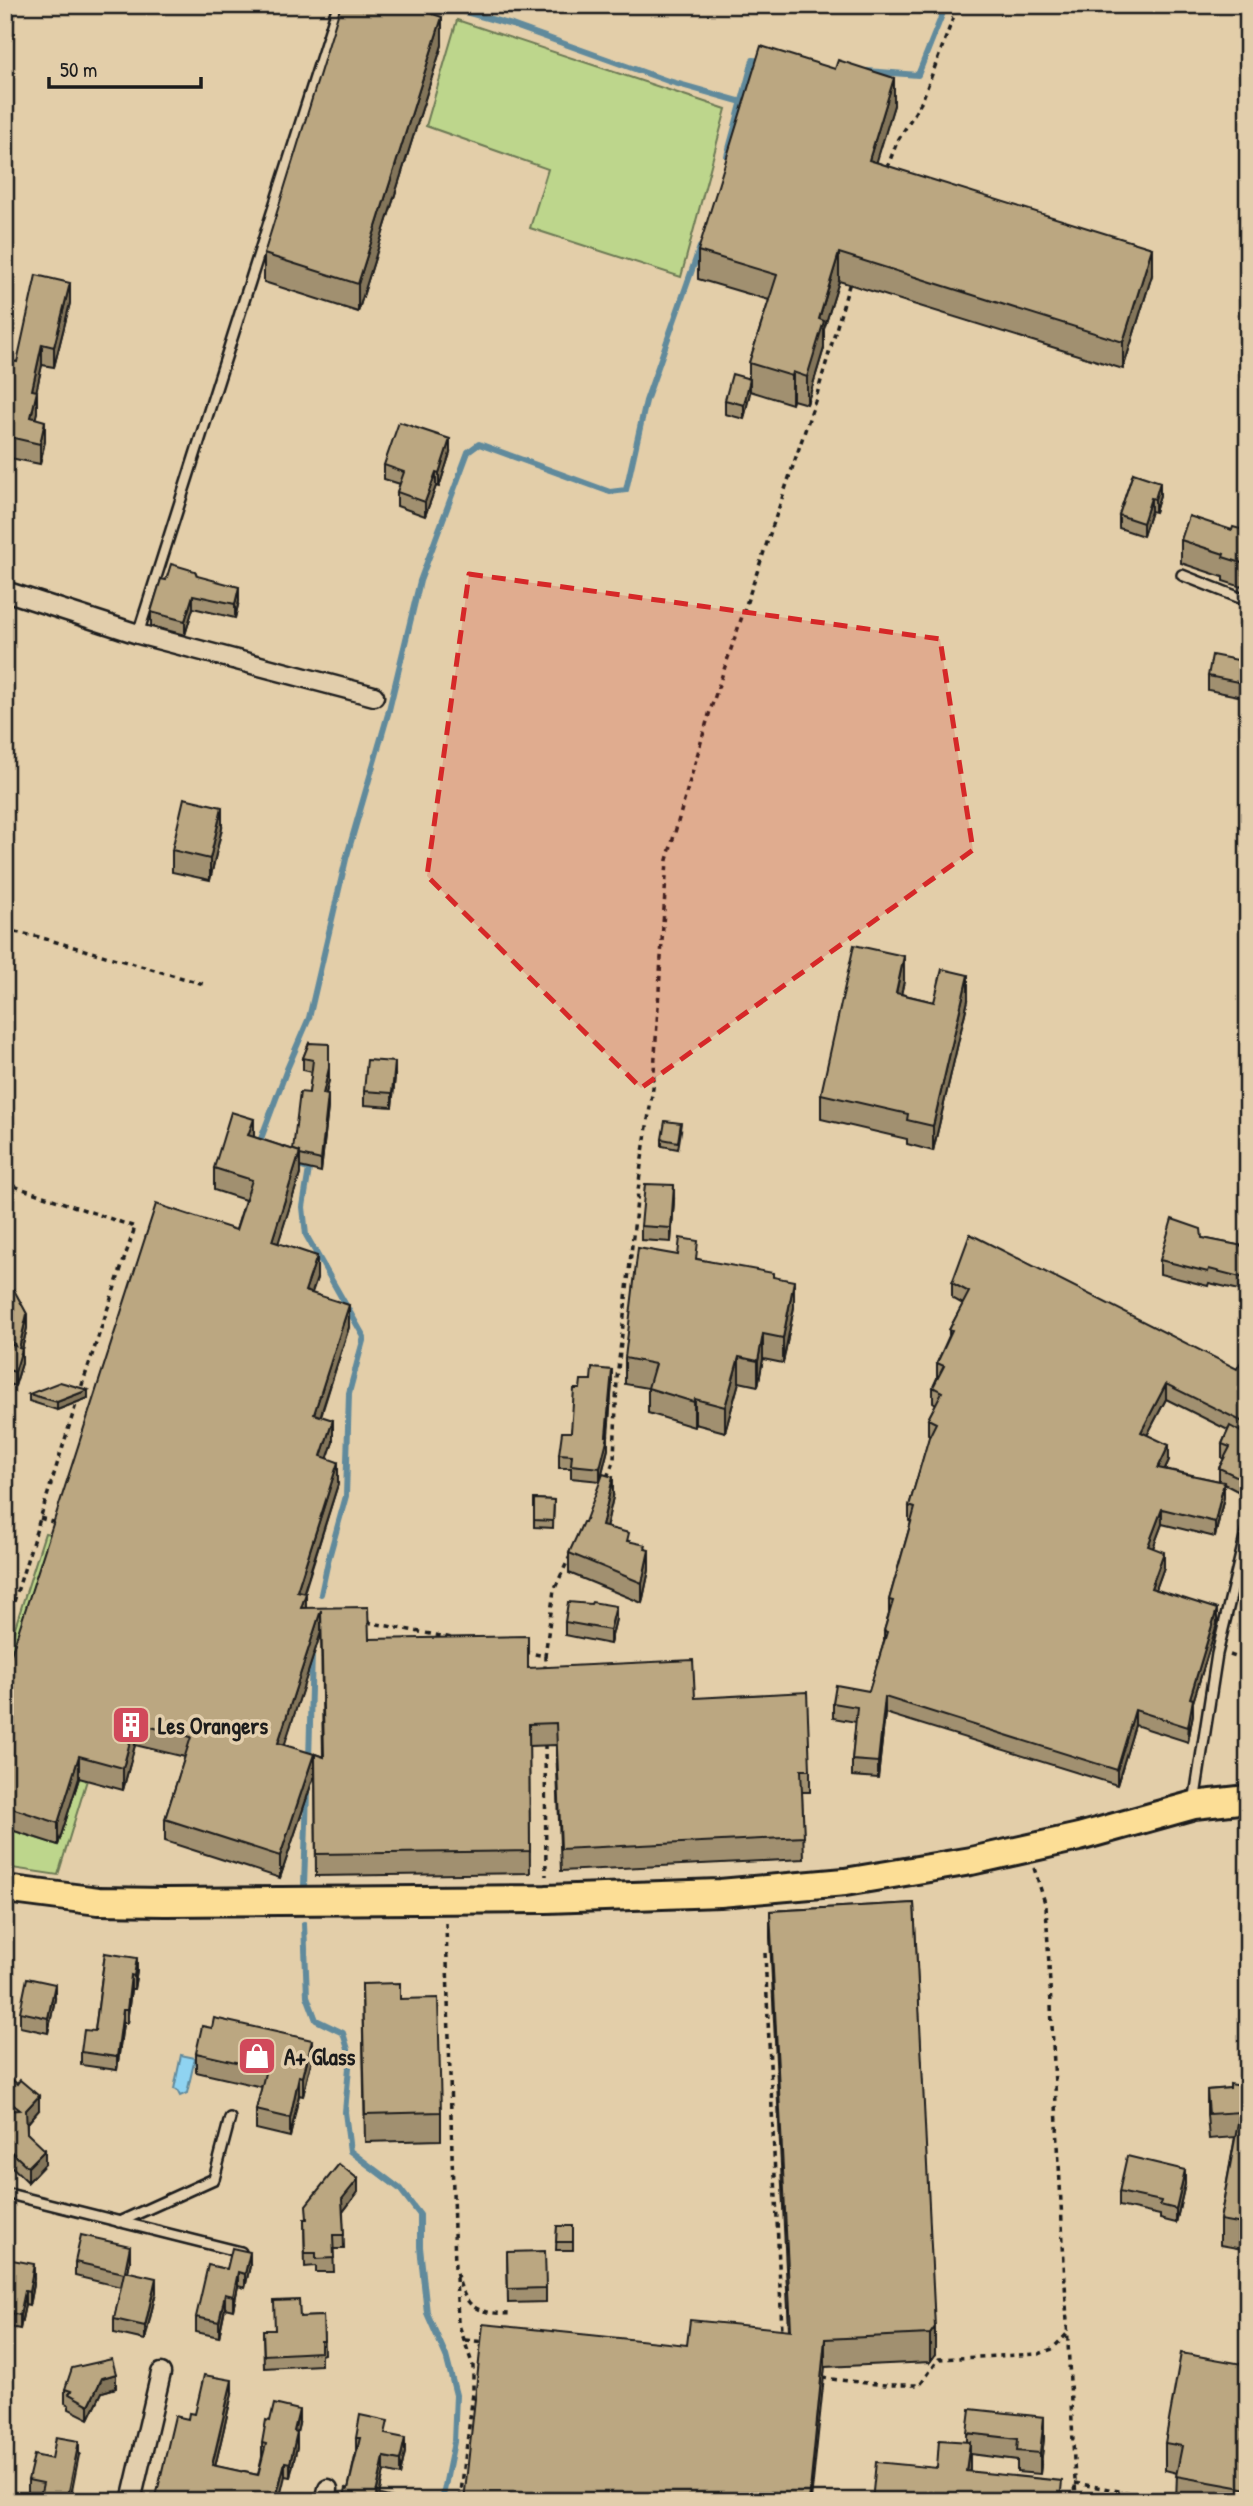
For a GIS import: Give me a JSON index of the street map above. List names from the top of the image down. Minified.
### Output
{"places":{"building":["Les Orangers"],"shop":["A+ Glass"]},"scale_bar":"50 m"}
